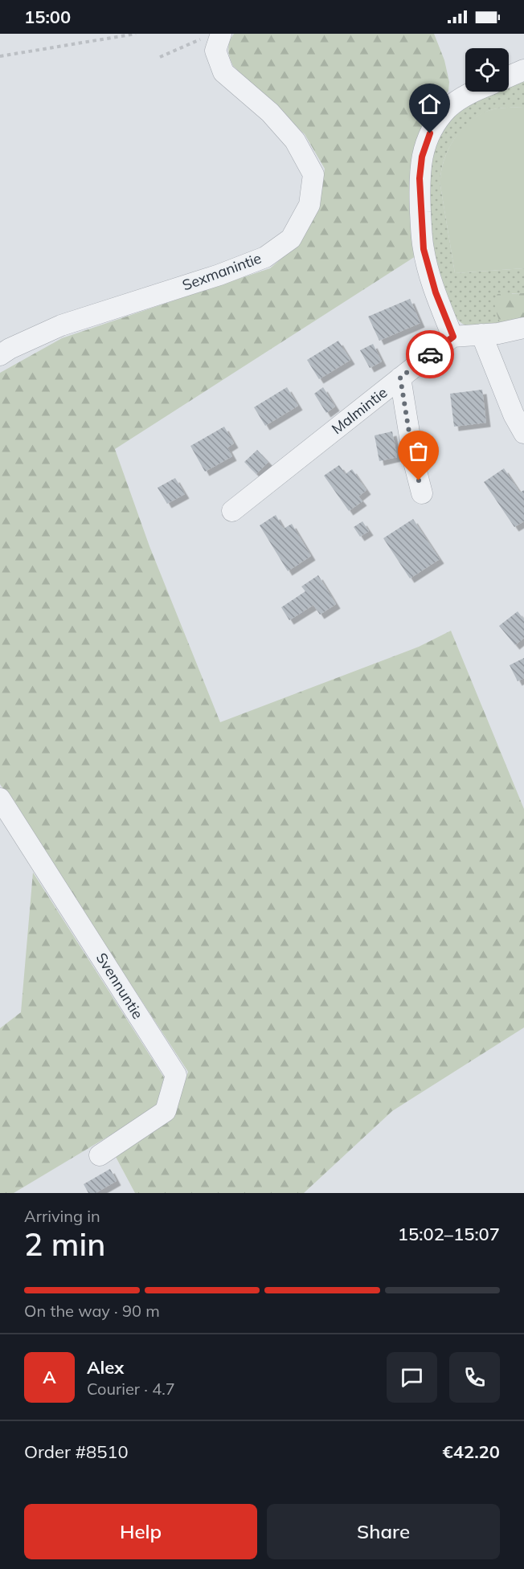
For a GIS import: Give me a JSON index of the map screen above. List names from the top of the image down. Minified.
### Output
{"streets":{"street":["Sexmanintie","Malmintie","Svennuntie"]},"page":{"status":"15:00","heading":["2 min","Arriving in","15:02–15:07"],"panel":["Alex","Courier · 4.7","Order #8510","€42.20"],"bar":"On the way · 90 m","round":"A","buttons":["Help","Share"]}}
